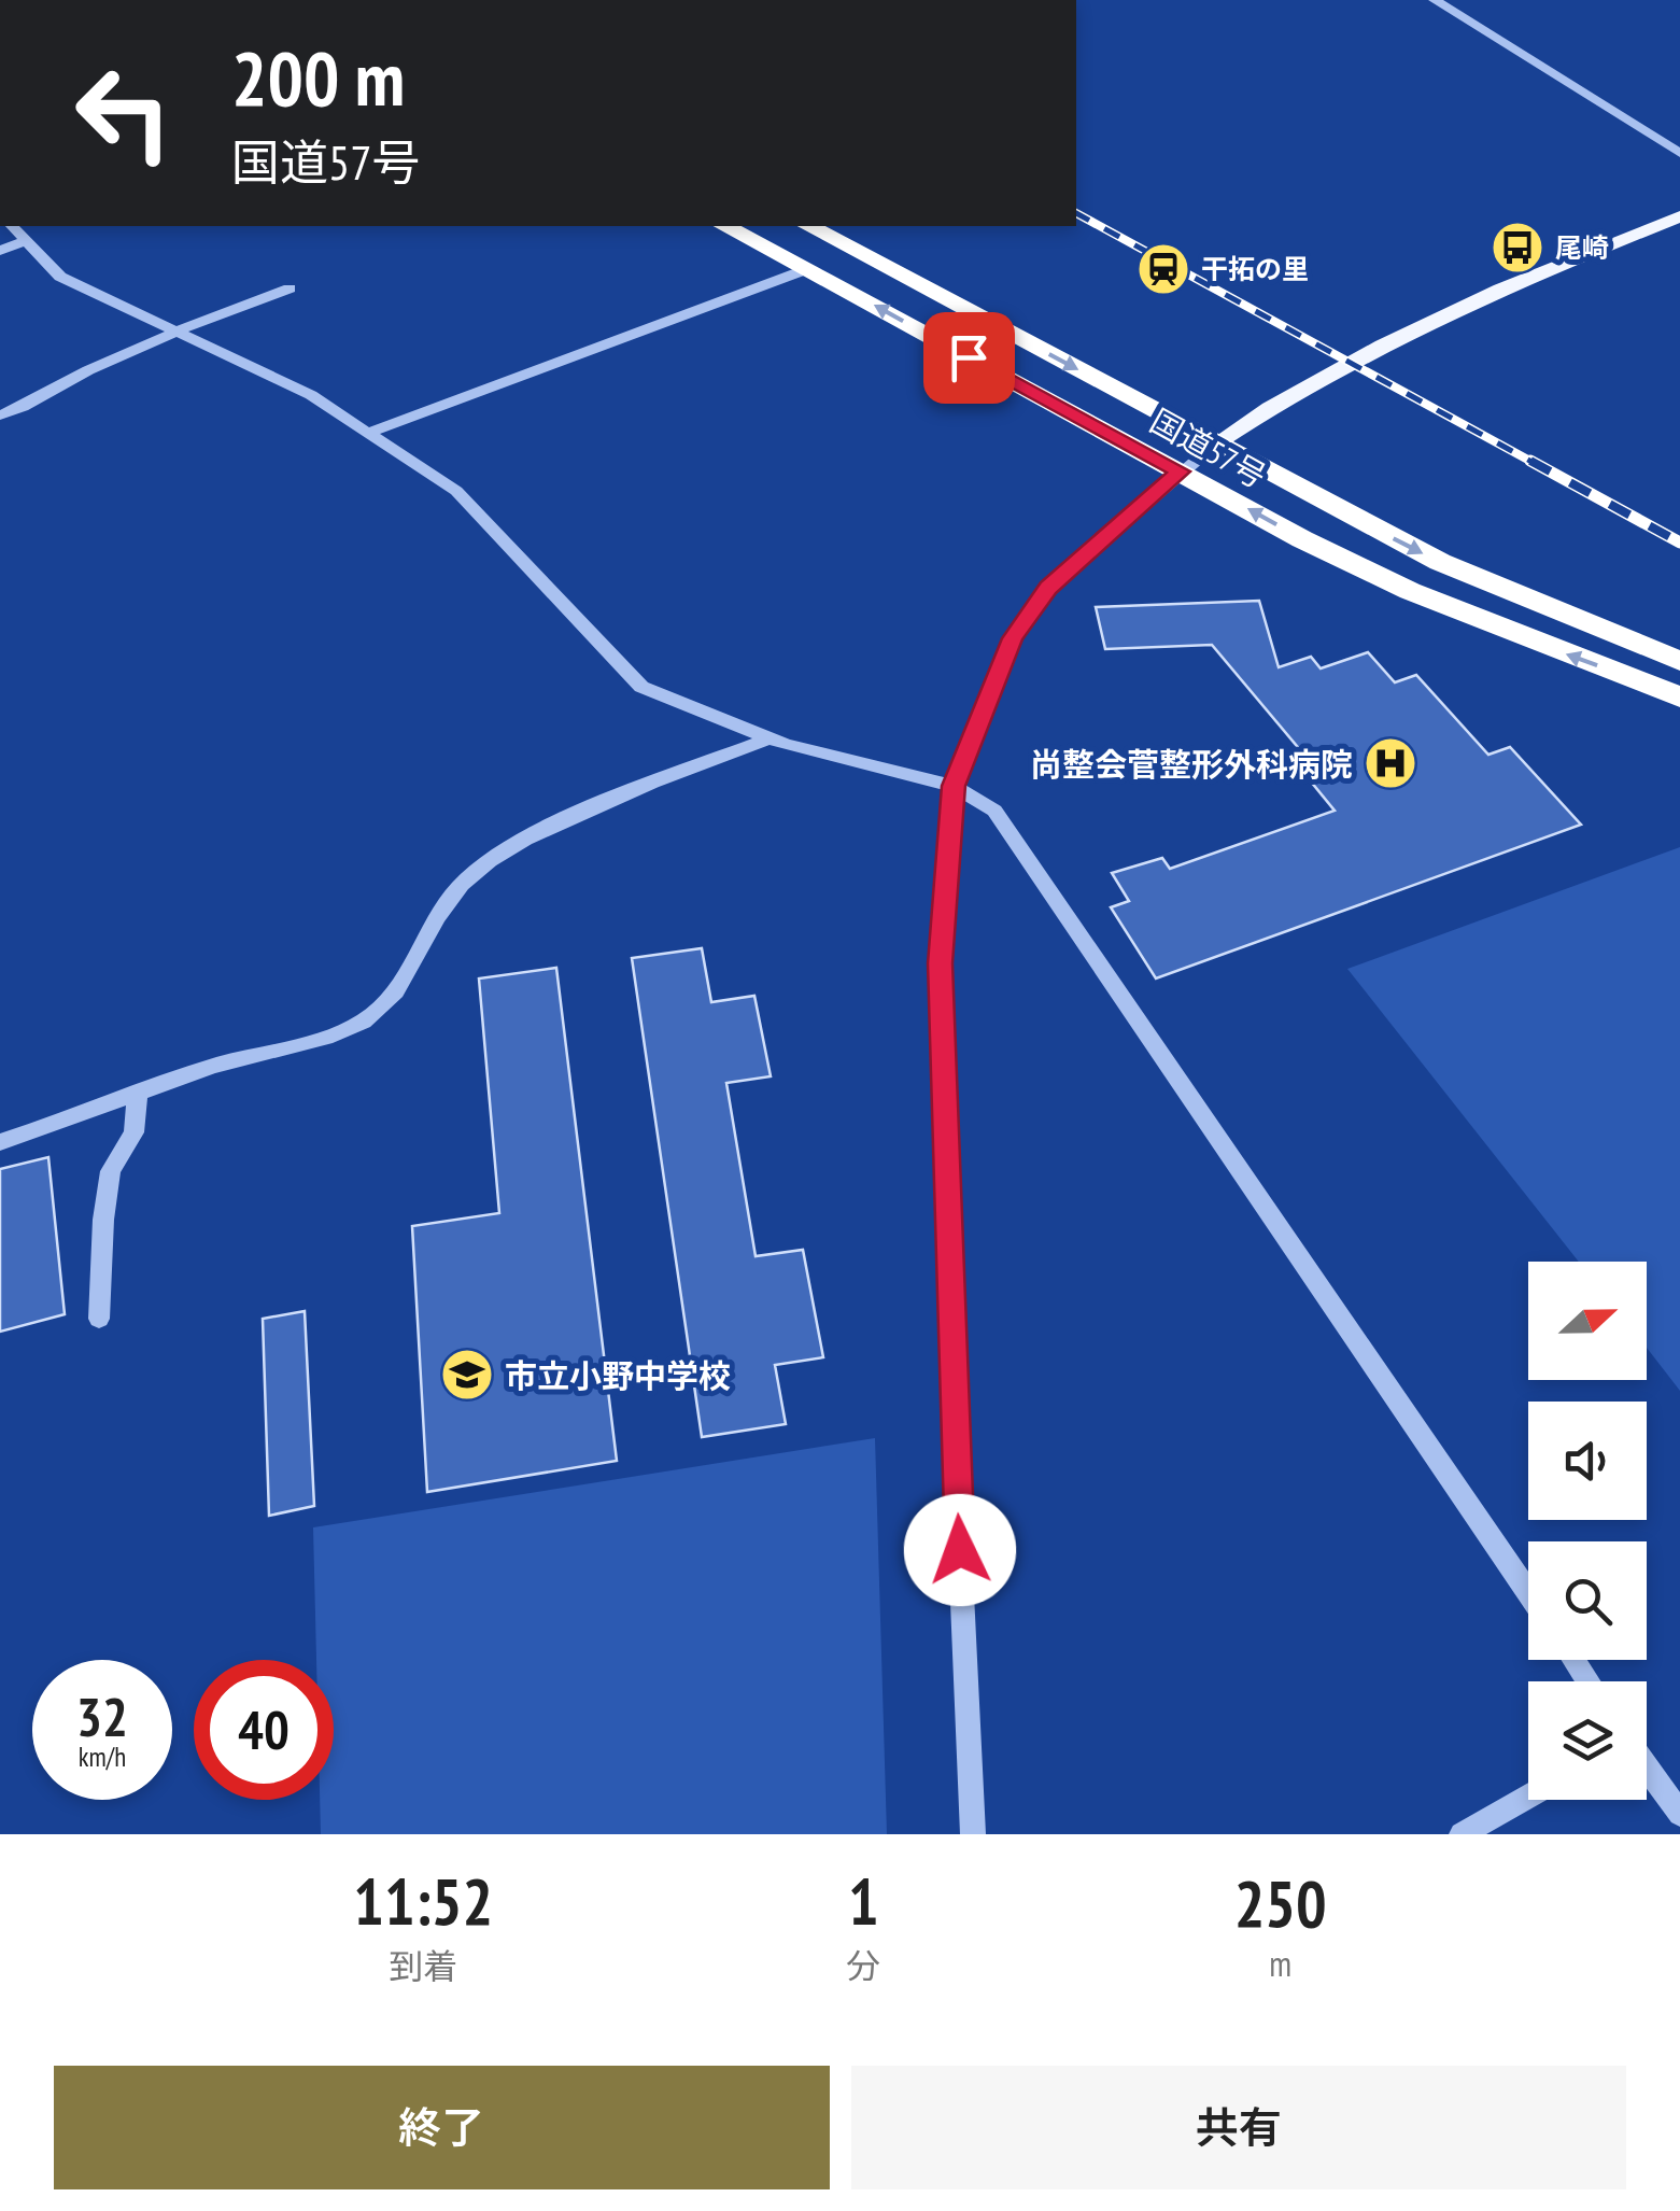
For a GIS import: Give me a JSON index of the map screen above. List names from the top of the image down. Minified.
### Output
{"streets":{"highway":["国道57号"]},"places":{"bus stop":["尾崎"],"station":["干拓の里"],"hospital":["尚整会菅整形外科病院"],"school or university":["市立小野中学校"]},"north":"right","page":{"turn":["200 m","国道57号"],"speed":"32 km/h","limit":"40","eta":["11:52","到着","1","分","250","m"],"buttons":["終了","共有"]}}
